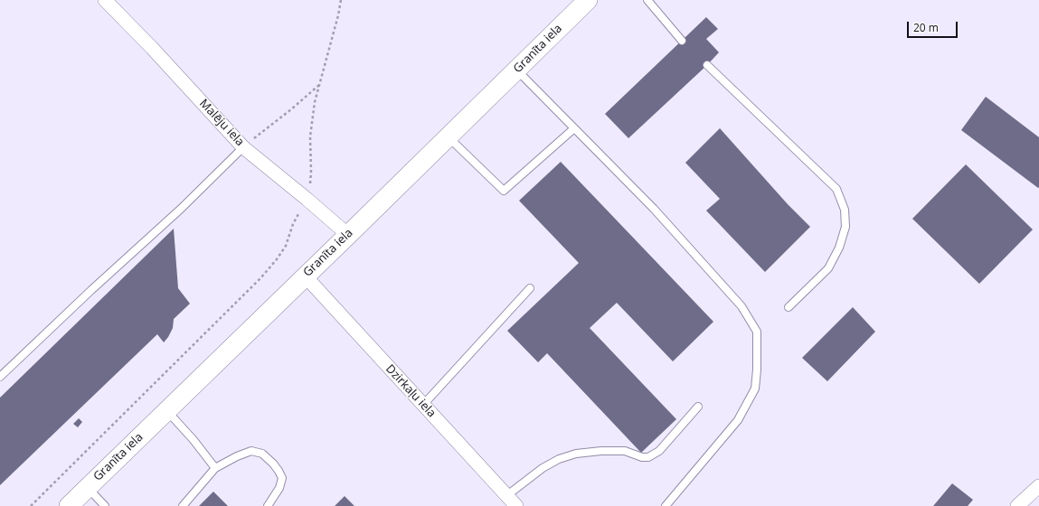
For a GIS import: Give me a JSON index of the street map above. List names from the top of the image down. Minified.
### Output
{"streets":{"main road":["Granīta iela"],"street":["Malēju iela","Dzirkaļu iela"]},"crossings":[["Granīta iela","Malēju iela"],["Granīta iela","Dzirkaļu iela"]],"scale_bar":"20 m"}
